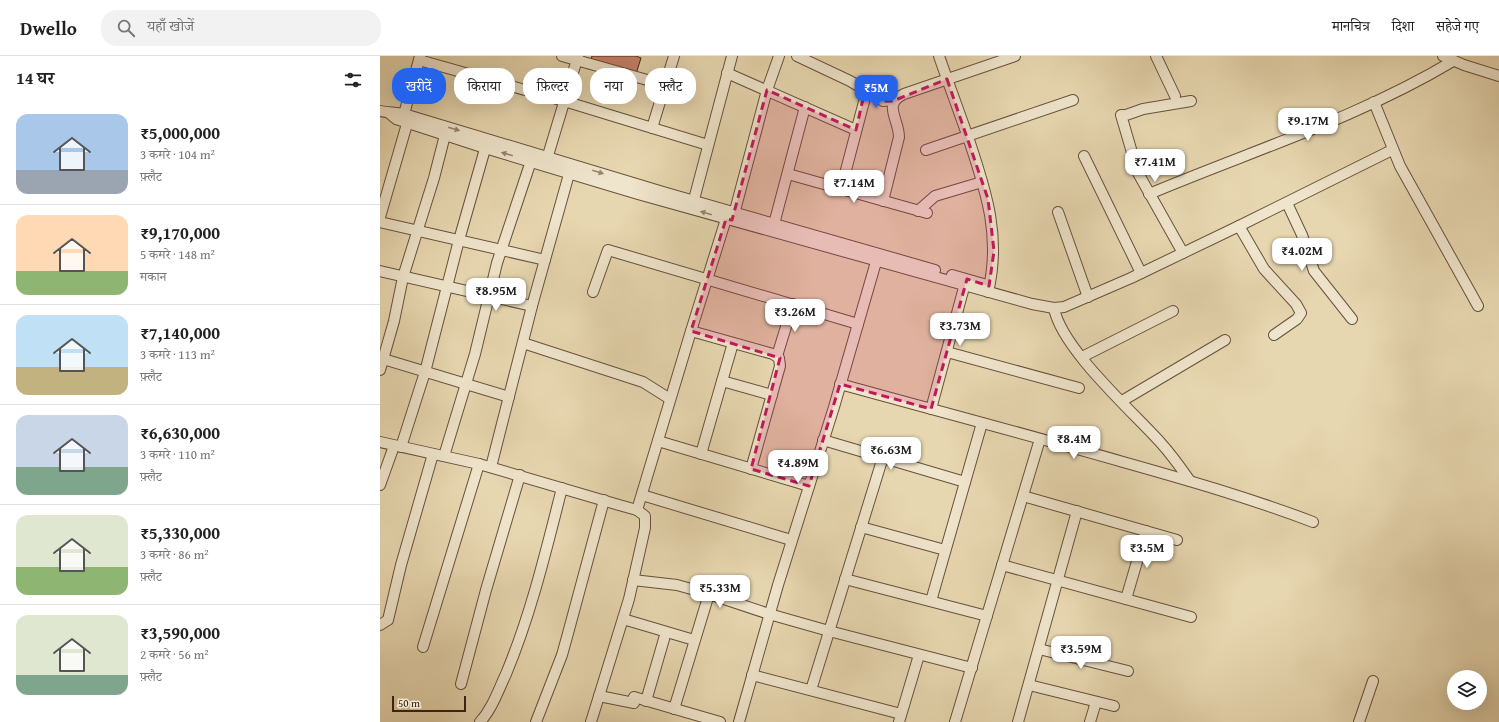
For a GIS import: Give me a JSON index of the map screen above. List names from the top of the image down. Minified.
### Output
{"scale_bar":"50 m","page":{"header":"Dwello","search":"यहाँ खोजें","nav":["मानचित्र","दिशा","सहेजे गए"],"heading":"14 घर","chip":["खरीदें","किराया","फ़िल्टर","नया","फ़्लैट"],"price":["₹5M","₹9.17M","₹7.41M","₹7.14M","₹4.02M","₹8.95M","₹3.26M","₹3.73M","₹8.4M","₹6.63M","₹4.89M","₹3.5M","₹5.33M","₹3.59M"],"list":[{"name":"₹5,000,000","note":"3 कमरे · 104 m² · फ़्लैट"},{"name":"₹9,170,000","note":"5 कमरे · 148 m² · मकान"},{"name":"₹7,140,000","note":"3 कमरे · 113 m² · फ़्लैट"},{"name":"₹6,630,000","note":"3 कमरे · 110 m² · फ़्लैट"},{"name":"₹5,330,000","note":"3 कमरे · 86 m² · फ़्लैट"},{"name":"₹3,590,000","note":"2 कमरे · 56 m² · फ़्लैट"}],"scale":"50 m"}}
